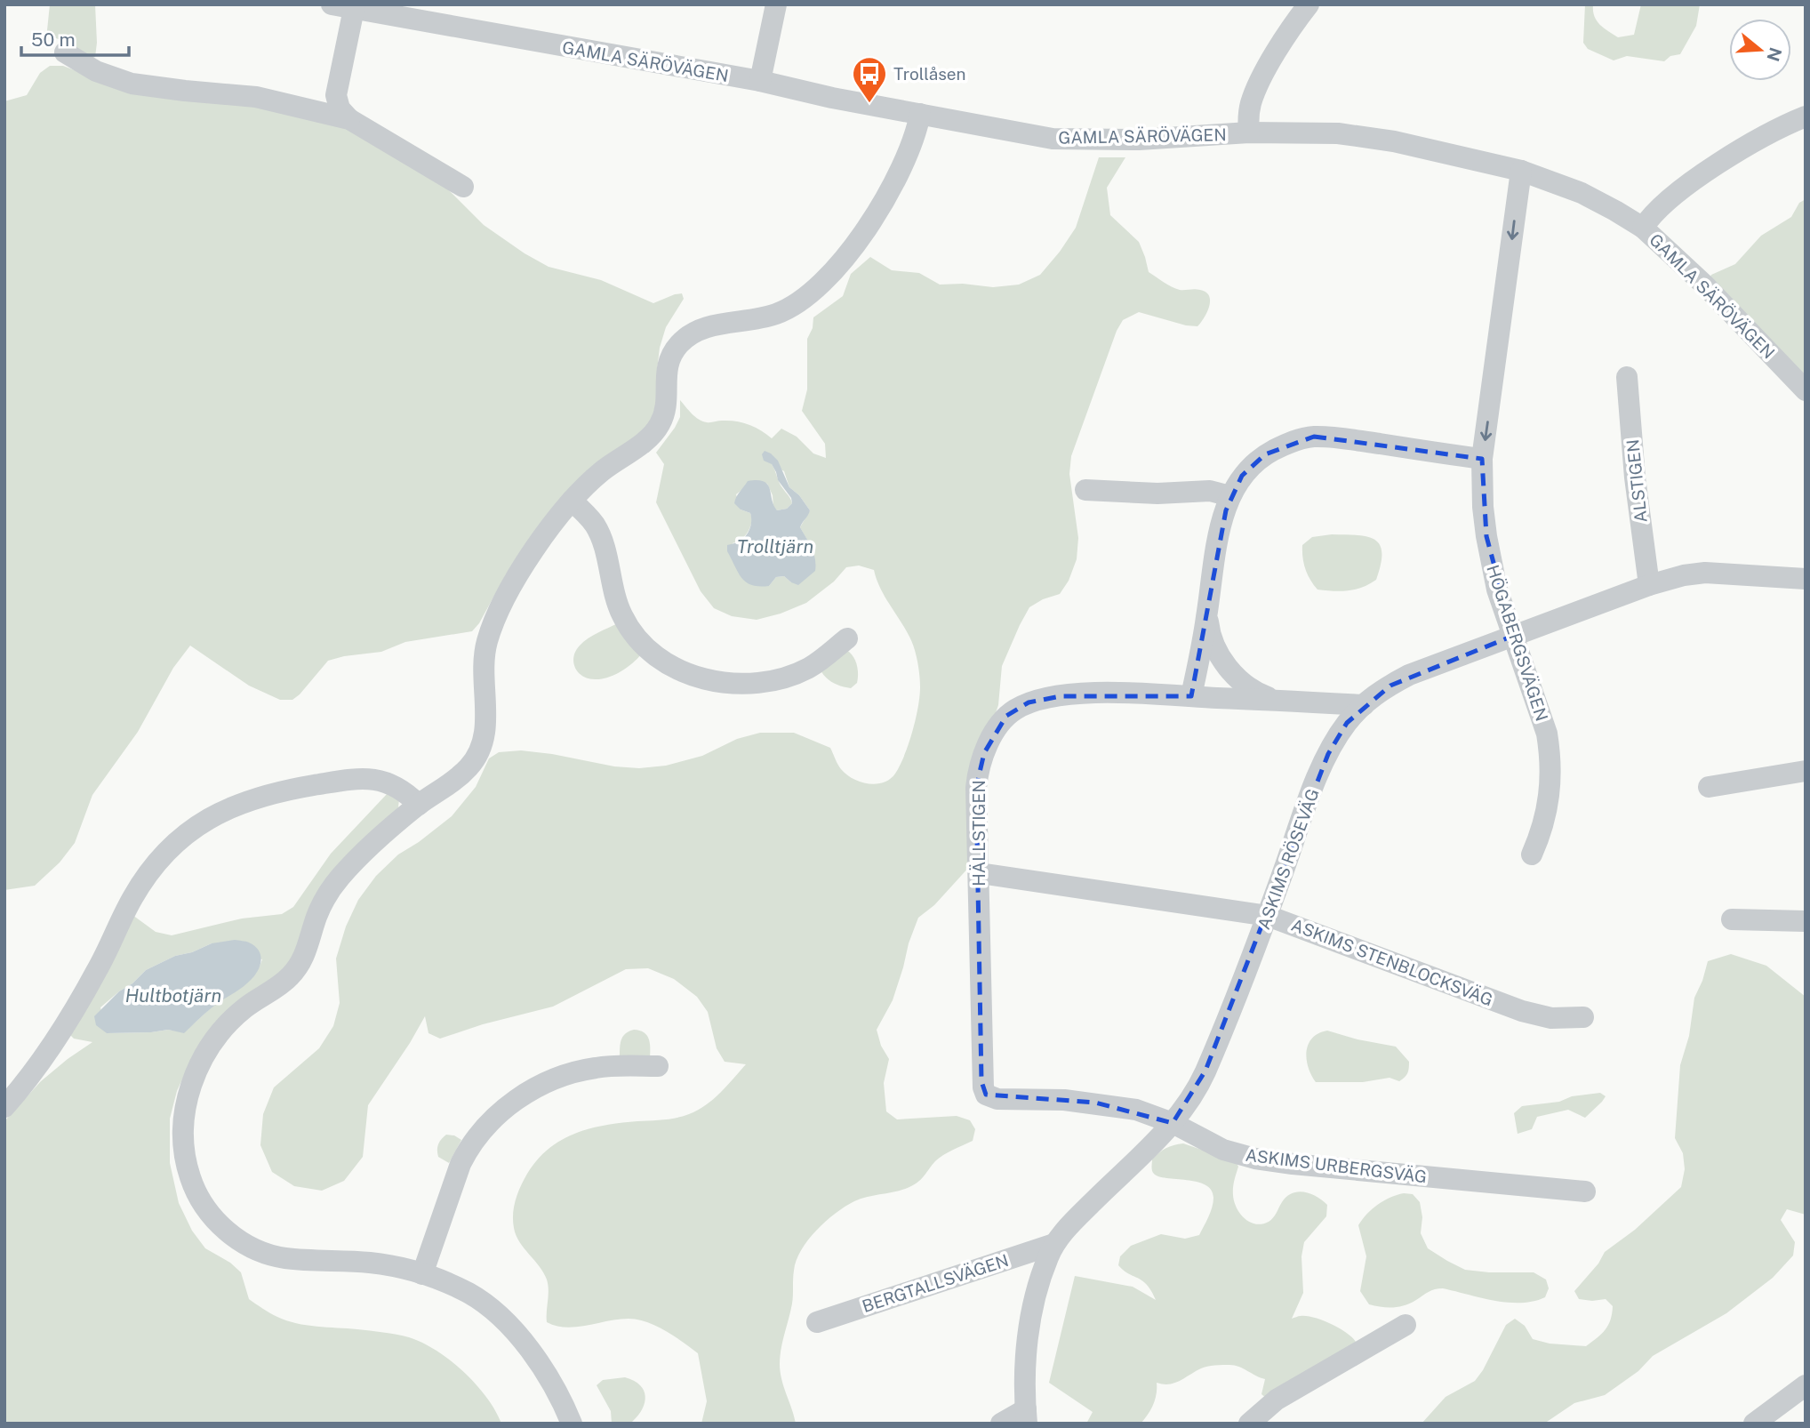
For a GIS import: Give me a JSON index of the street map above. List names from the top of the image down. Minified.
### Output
{"streets":{"street":["GAMLA SÄRÖVÄGEN","ALSTIGEN","HÖGABERGSVÄGEN","HÄLLSTIGEN","ASKIMS RÖSEVÄG","ASKIMS STENBLOCKSVÄG","ASKIMS URBERGSVÄG","BERGTALLSVÄGEN"]},"crossings":[["GAMLA SÄRÖVÄGEN","HÖGABERGSVÄGEN"],["ALSTIGEN","ASKIMS RÖSEVÄG"],["HÖGABERGSVÄGEN","ASKIMS RÖSEVÄG"],["HÄLLSTIGEN","ASKIMS RÖSEVÄG"],["HÄLLSTIGEN","ASKIMS STENBLOCKSVÄG"],["HÄLLSTIGEN","ASKIMS URBERGSVÄG"],["ASKIMS RÖSEVÄG","ASKIMS STENBLOCKSVÄG"],["ASKIMS RÖSEVÄG","ASKIMS URBERGSVÄG"],["ASKIMS RÖSEVÄG","BERGTALLSVÄGEN"]],"one_way":["HÖGABERGSVÄGEN"],"water":["Trolltjärn","Hultbotjärn"],"places":{"bus stop":["Trollåsen"]},"scale_bar":"50 m","north":"right"}
